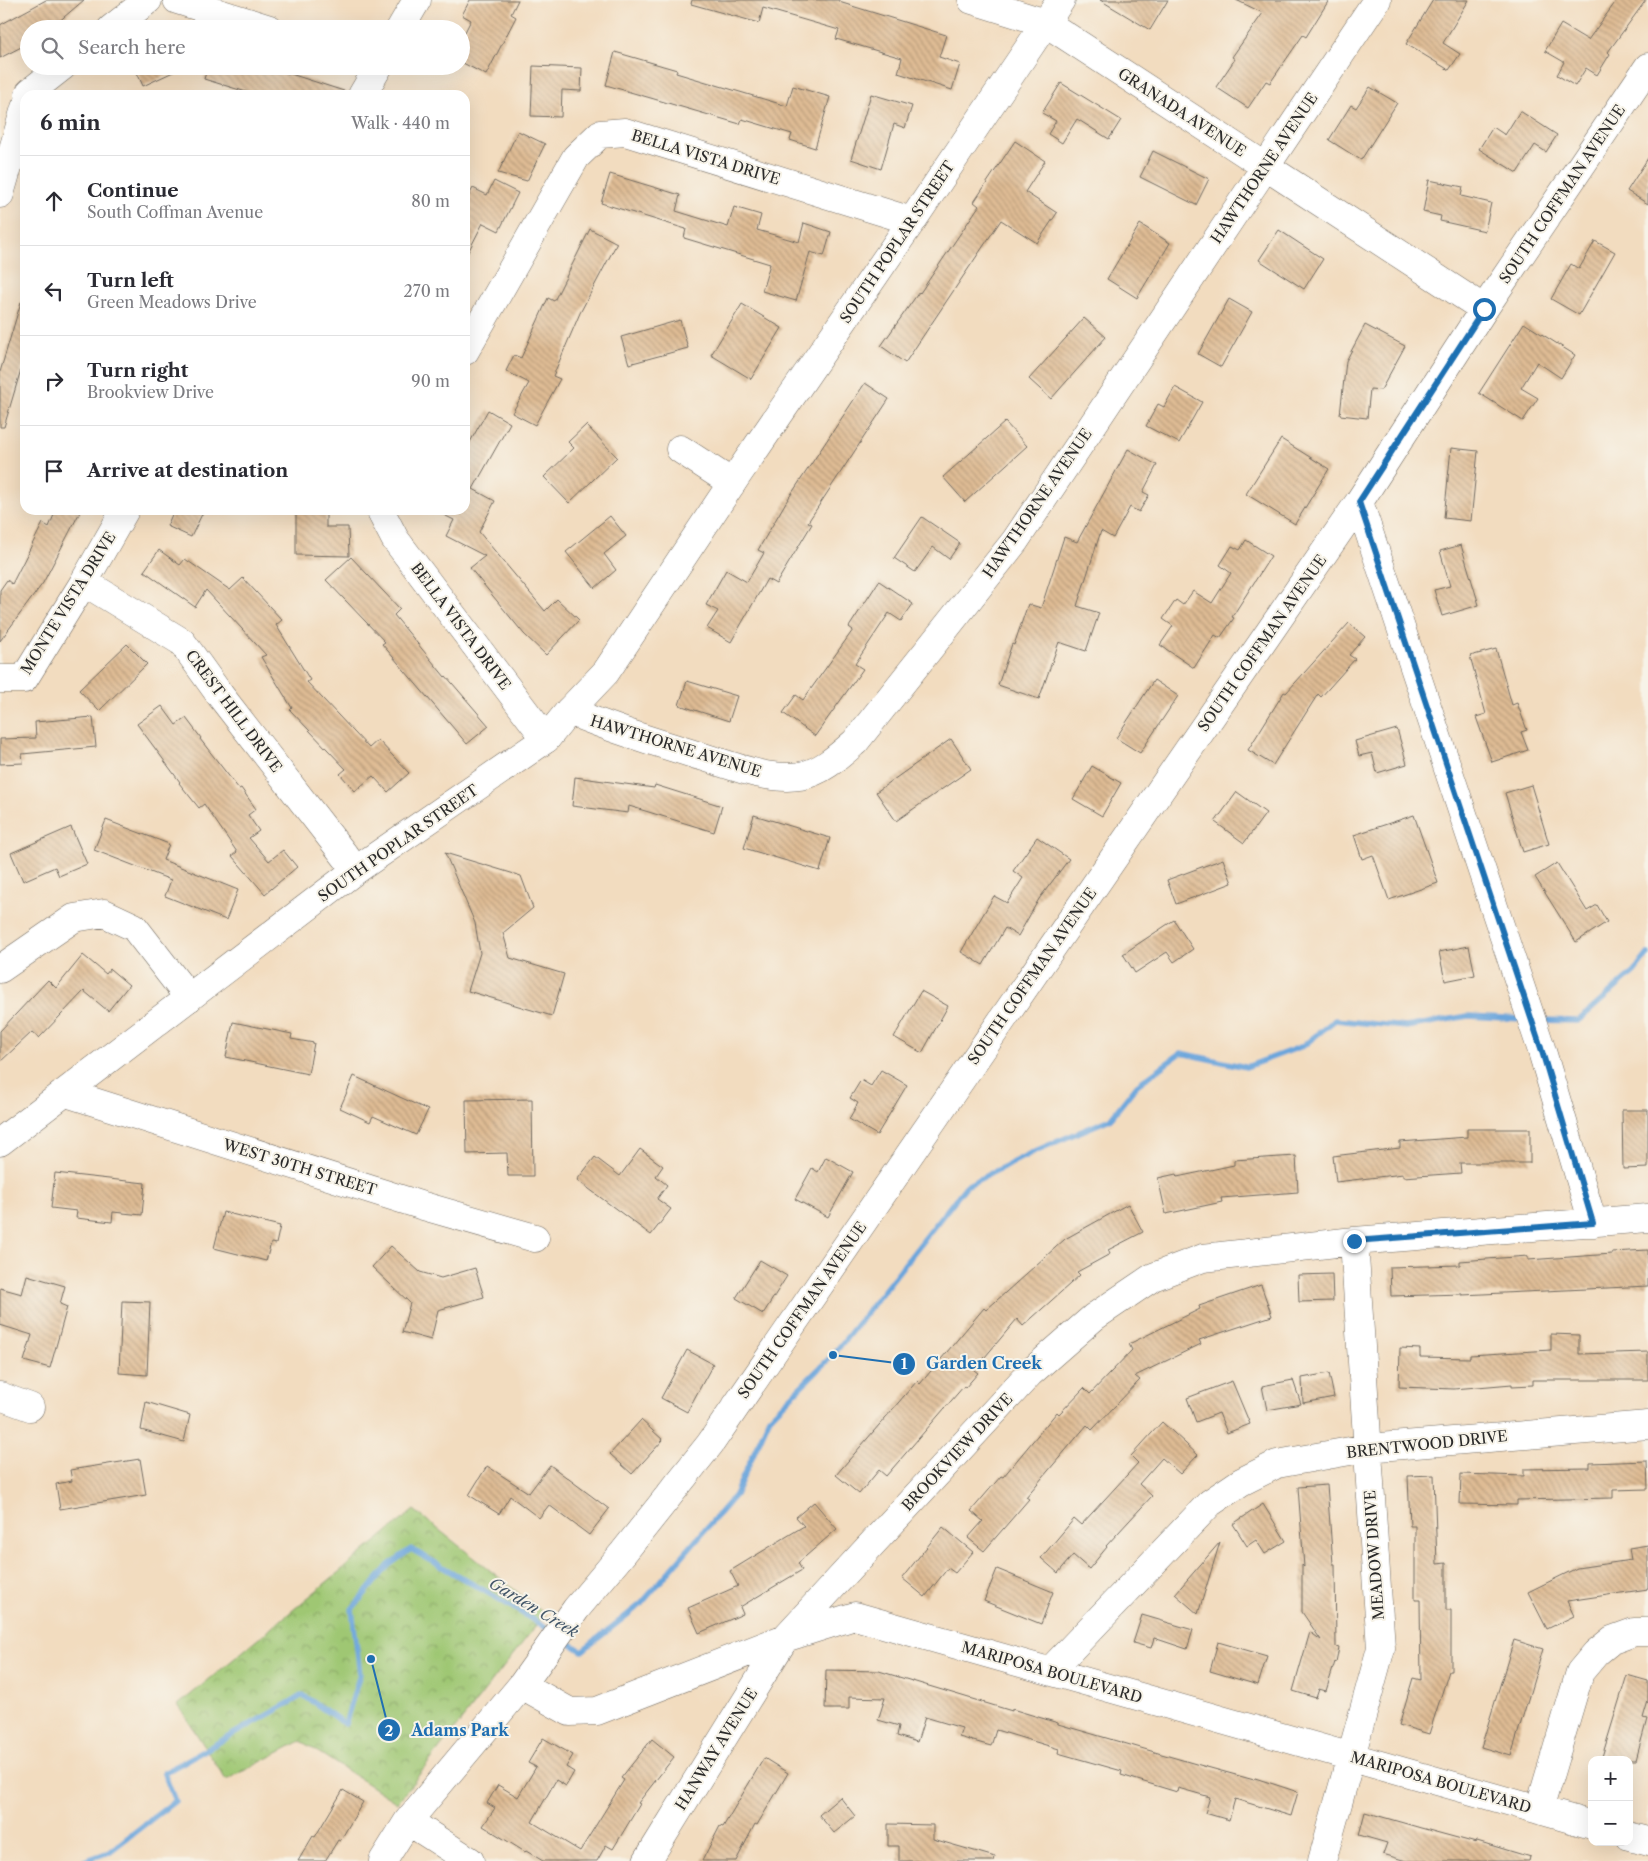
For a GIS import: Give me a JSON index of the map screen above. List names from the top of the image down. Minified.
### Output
{"streets":{"street":["GRANADA AVENUE","BELLA VISTA DRIVE","HAWTHORNE AVENUE","SOUTH COFFMAN AVENUE","SOUTH POPLAR STREET","MONTE VISTA DRIVE","CREST HILL DRIVE","WEST 30TH STREET","BRENTWOOD DRIVE","BROOKVIEW DRIVE","MEADOW DRIVE","MARIPOSA BOULEVARD","HANWAY AVENUE"]},"crossings":[["GRANADA AVENUE","HAWTHORNE AVENUE"],["GRANADA AVENUE","SOUTH COFFMAN AVENUE"],["GRANADA AVENUE","SOUTH POPLAR STREET"],["BELLA VISTA DRIVE","SOUTH POPLAR STREET"],["HAWTHORNE AVENUE","SOUTH POPLAR STREET"],["SOUTH COFFMAN AVENUE","MARIPOSA BOULEVARD"],["SOUTH POPLAR STREET","CREST HILL DRIVE"],["SOUTH POPLAR STREET","WEST 30TH STREET"],["MONTE VISTA DRIVE","CREST HILL DRIVE"],["BRENTWOOD DRIVE","MEADOW DRIVE"],["BRENTWOOD DRIVE","MARIPOSA BOULEVARD"],["BROOKVIEW DRIVE","MEADOW DRIVE"],["BROOKVIEW DRIVE","MARIPOSA BOULEVARD"],["BROOKVIEW DRIVE","HANWAY AVENUE"],["MEADOW DRIVE","MARIPOSA BOULEVARD"],["MARIPOSA BOULEVARD","HANWAY AVENUE"]],"water":["Garden Creek"],"places":["Garden Creek","Adams Park"],"page":{"search":"Search here","heading":["6 min","Walk · 440 m"],"list":[["Continue","South Coffman Avenue","80 m"],["Turn left","Green Meadows Drive","270 m"],["Turn right","Brookview Drive","90 m"],"Arrive at destination"],"map_buttons":["+","−"]}}
